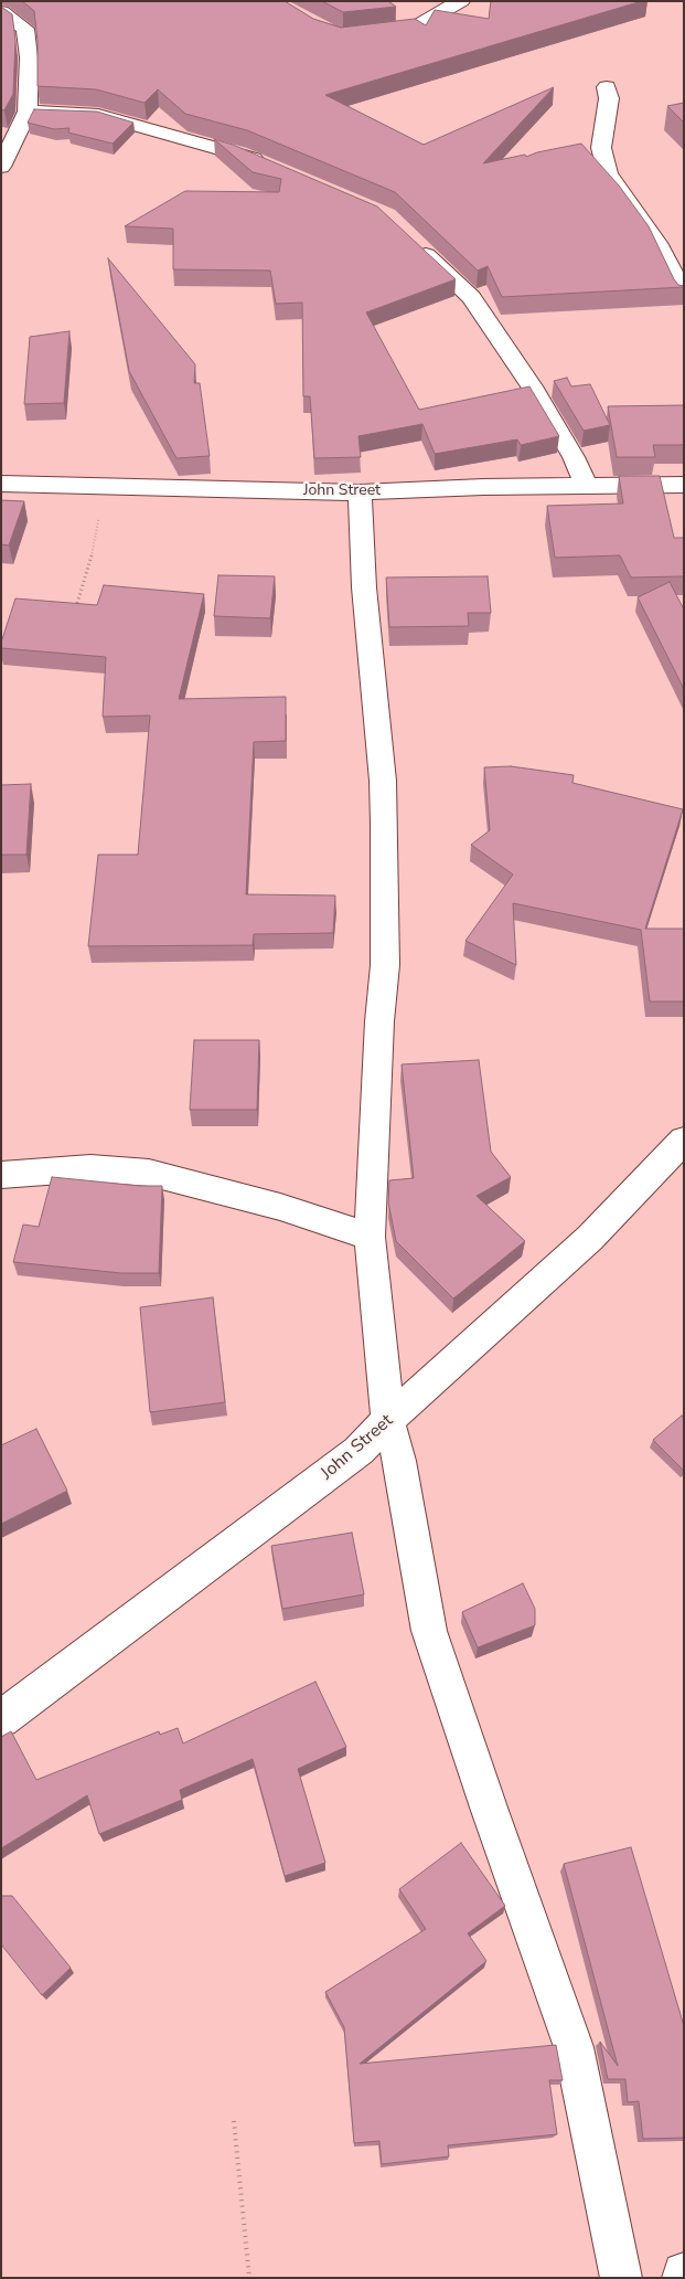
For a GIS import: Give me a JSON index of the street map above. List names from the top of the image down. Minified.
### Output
{"streets":{"street":["John Street"]}}
